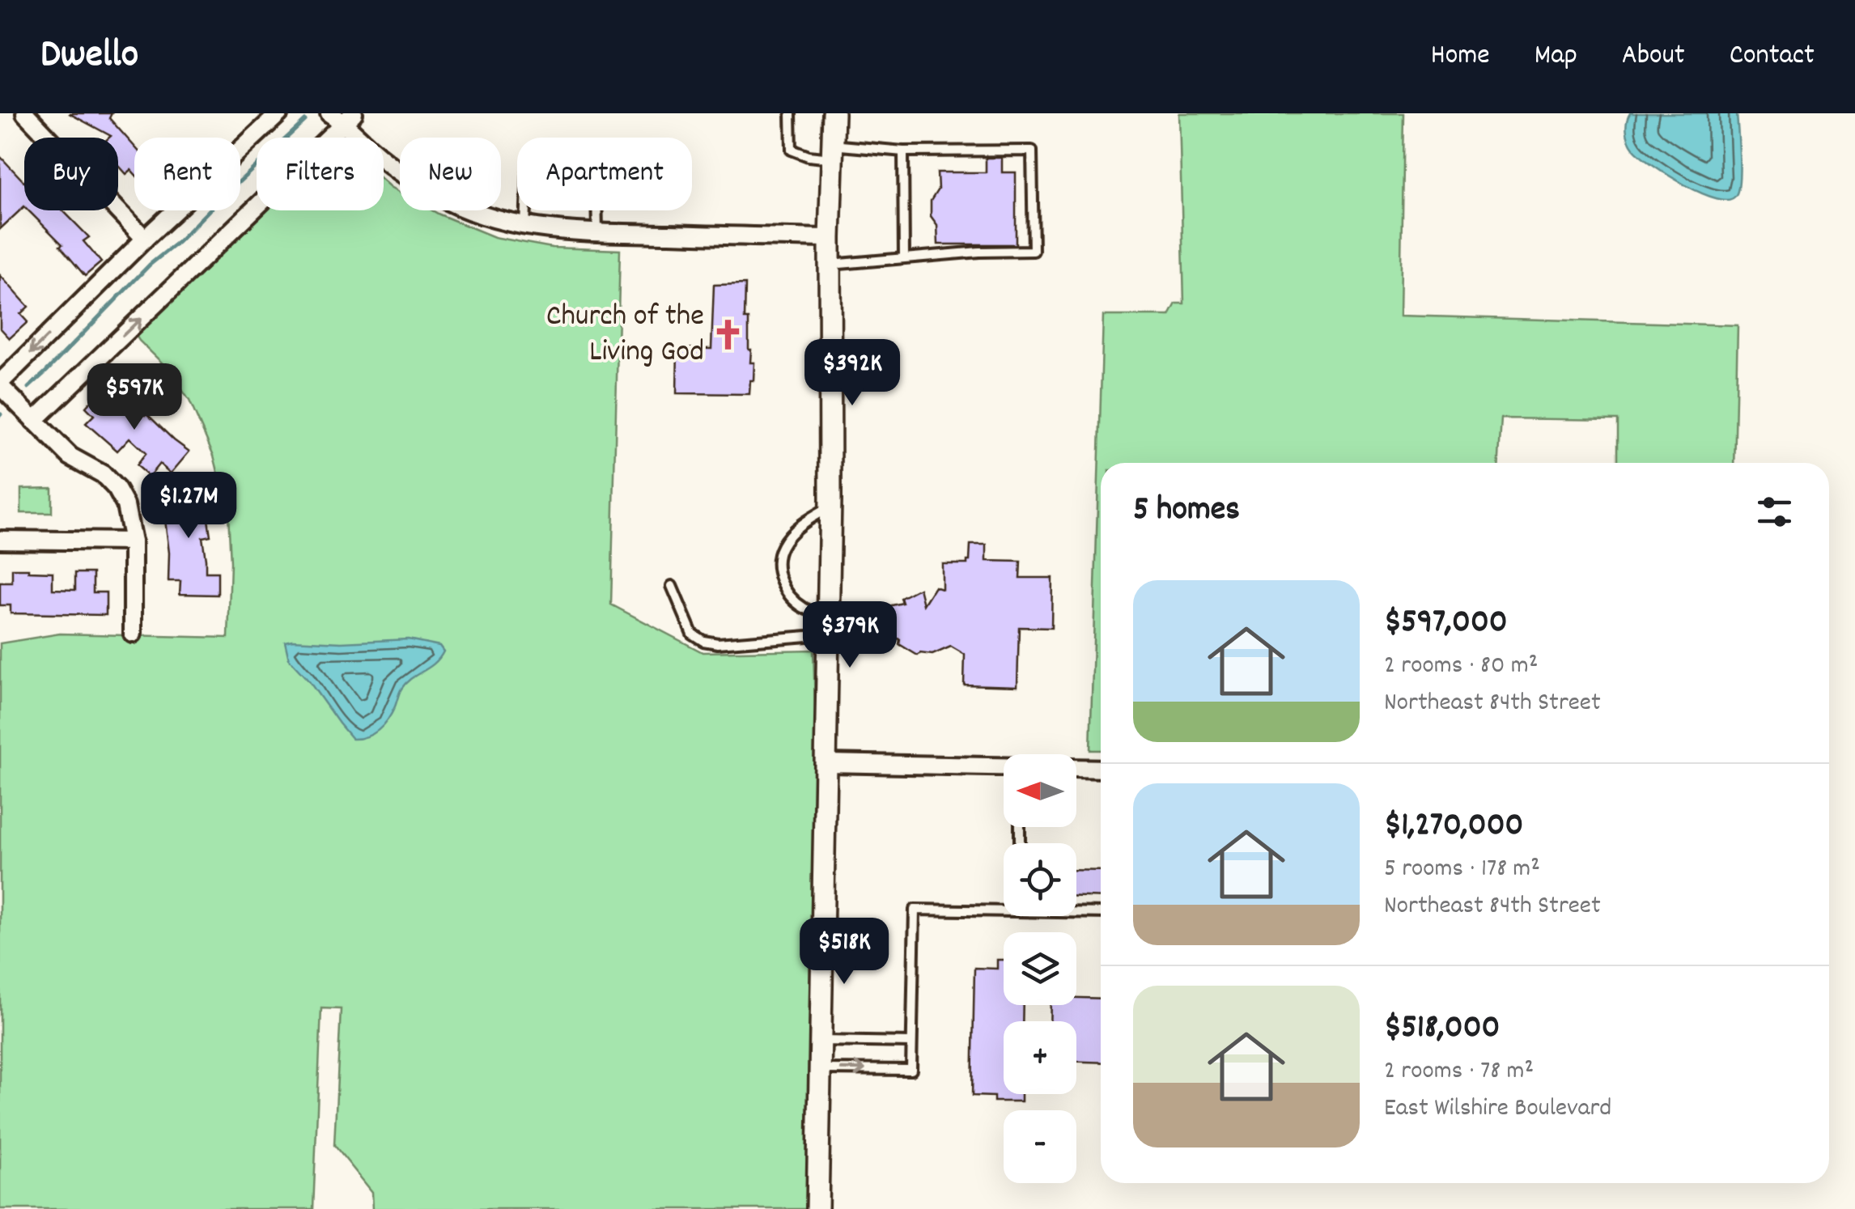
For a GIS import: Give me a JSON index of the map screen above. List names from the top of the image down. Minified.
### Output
{"places":{"church":["Church of the Living God"]},"north":"left","page":{"header":"Dwello","nav":["Home","Map","About","Contact"],"chip":["Buy","Rent","Filters","New","Apartment"],"price":["$392K","$597K","$1.27M","$379K","$518K"],"heading":"5 homes","list":[{"name":"$597,000","note":"2 rooms · 80 m² · Northeast 84th Street"},{"name":"$1,270,000","note":"5 rooms · 178 m² · Northeast 84th Street"},{"name":"$518,000","note":"2 rooms · 78 m² · East Wilshire Boulevard"}],"map_buttons":["+","−"]}}
